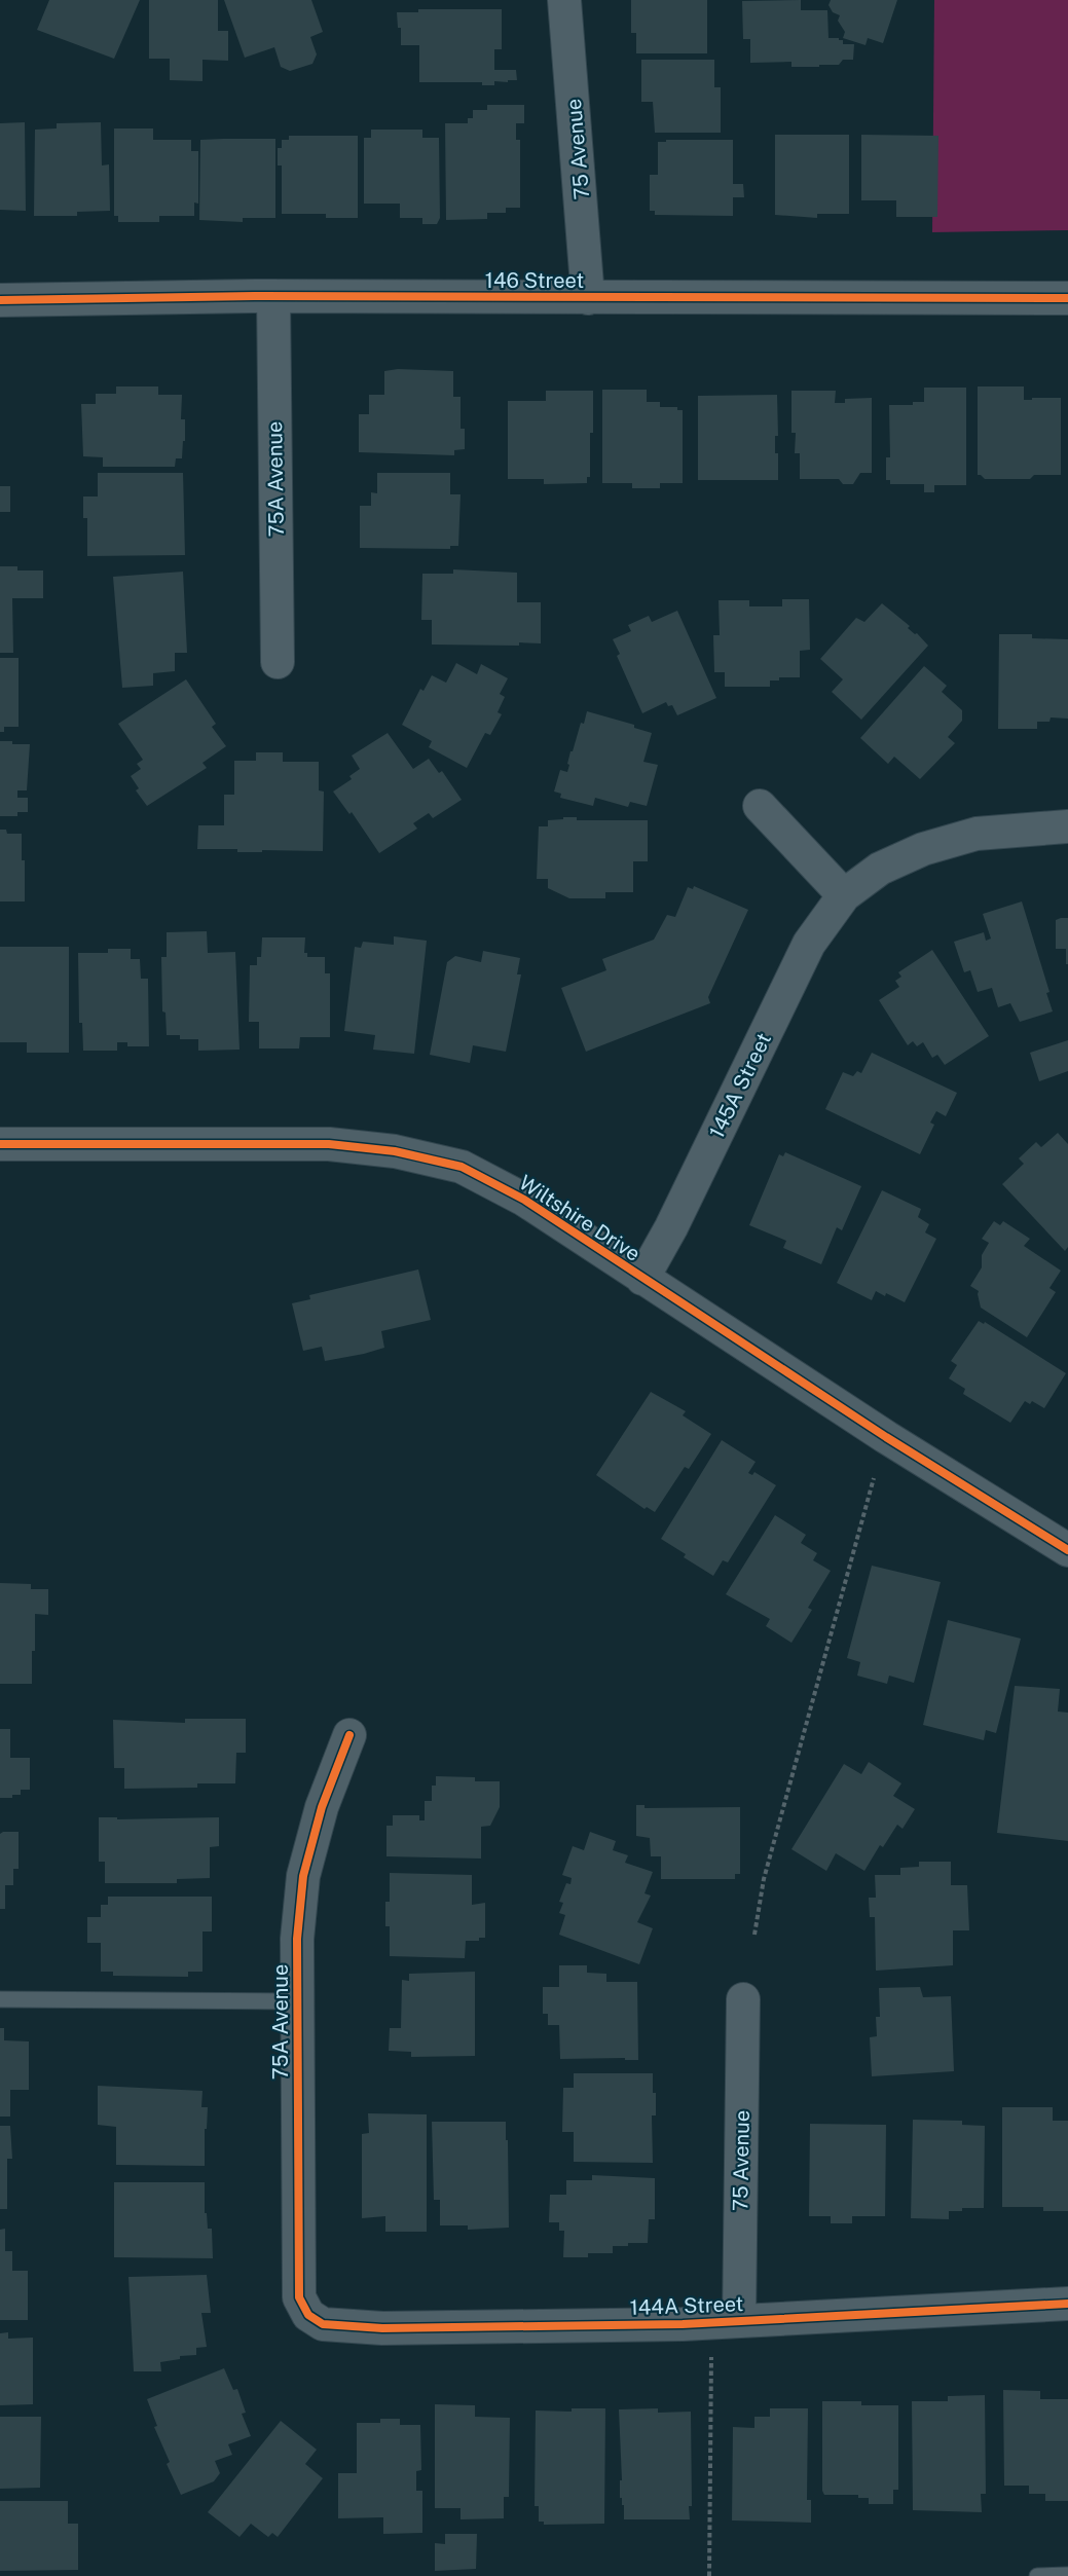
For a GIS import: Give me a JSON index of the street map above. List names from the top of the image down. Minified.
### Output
{"streets":{"street":["75 Avenue","146 Street","75A Avenue","145A Street","Wiltshire Drive","144A Street"]},"crossings":[["75 Avenue","146 Street"],["75 Avenue","144A Street"],["146 Street","75A Avenue"],["75A Avenue","144A Street"],["145A Street","Wiltshire Drive"]]}
